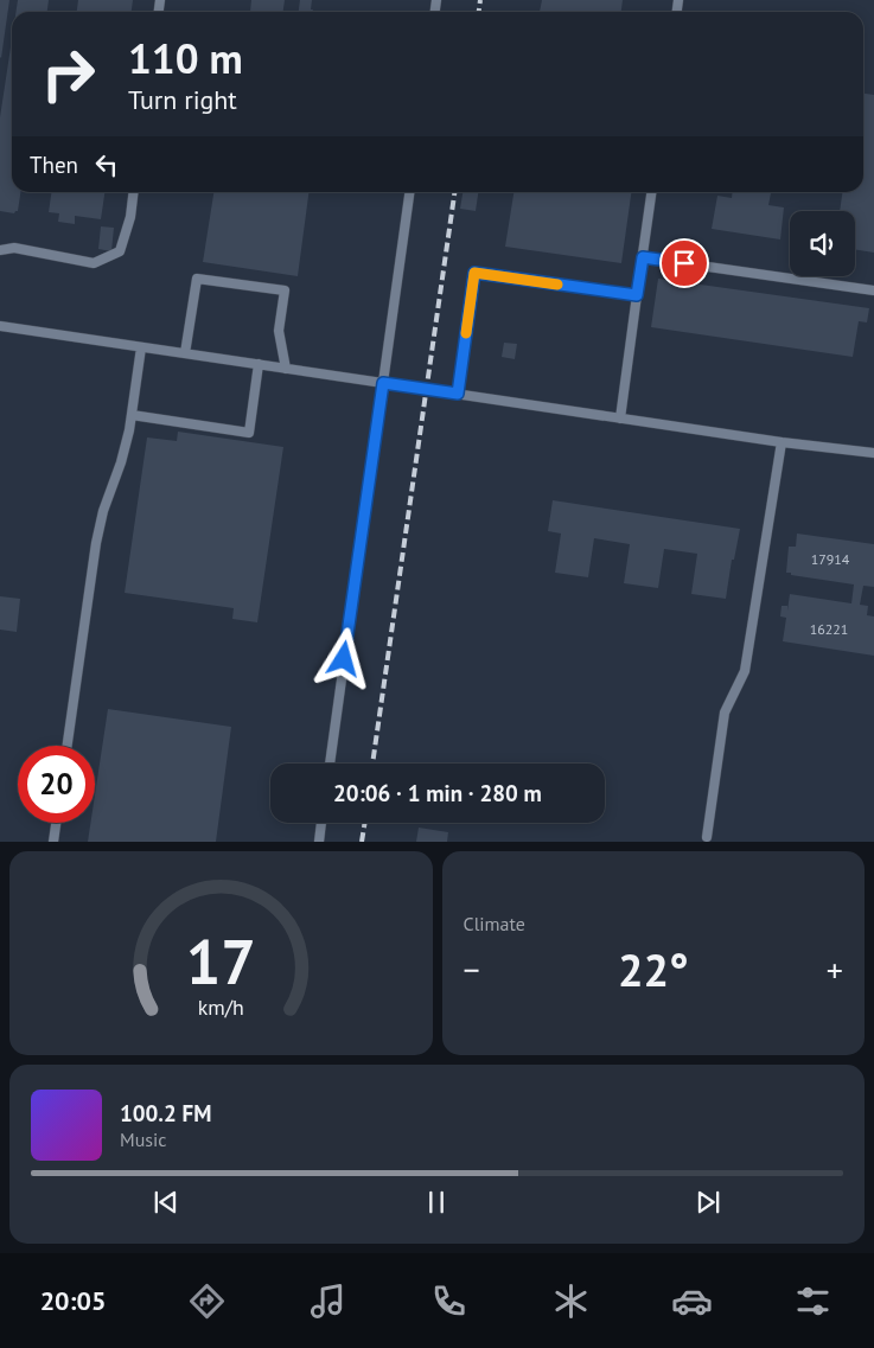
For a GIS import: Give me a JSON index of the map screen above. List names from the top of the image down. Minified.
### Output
{"house_numbers":["17914","16221"],"page":{"turn":["110 m","Turn right"],"then":"Then","limit":"20","trip":"20:06 · 1 min · 280 m","tile":"Climate","heat":["−","22°","+"],"song":["100.2 FM","Music"],"tabs":"20:05","gauge":["17","km/h"]}}
